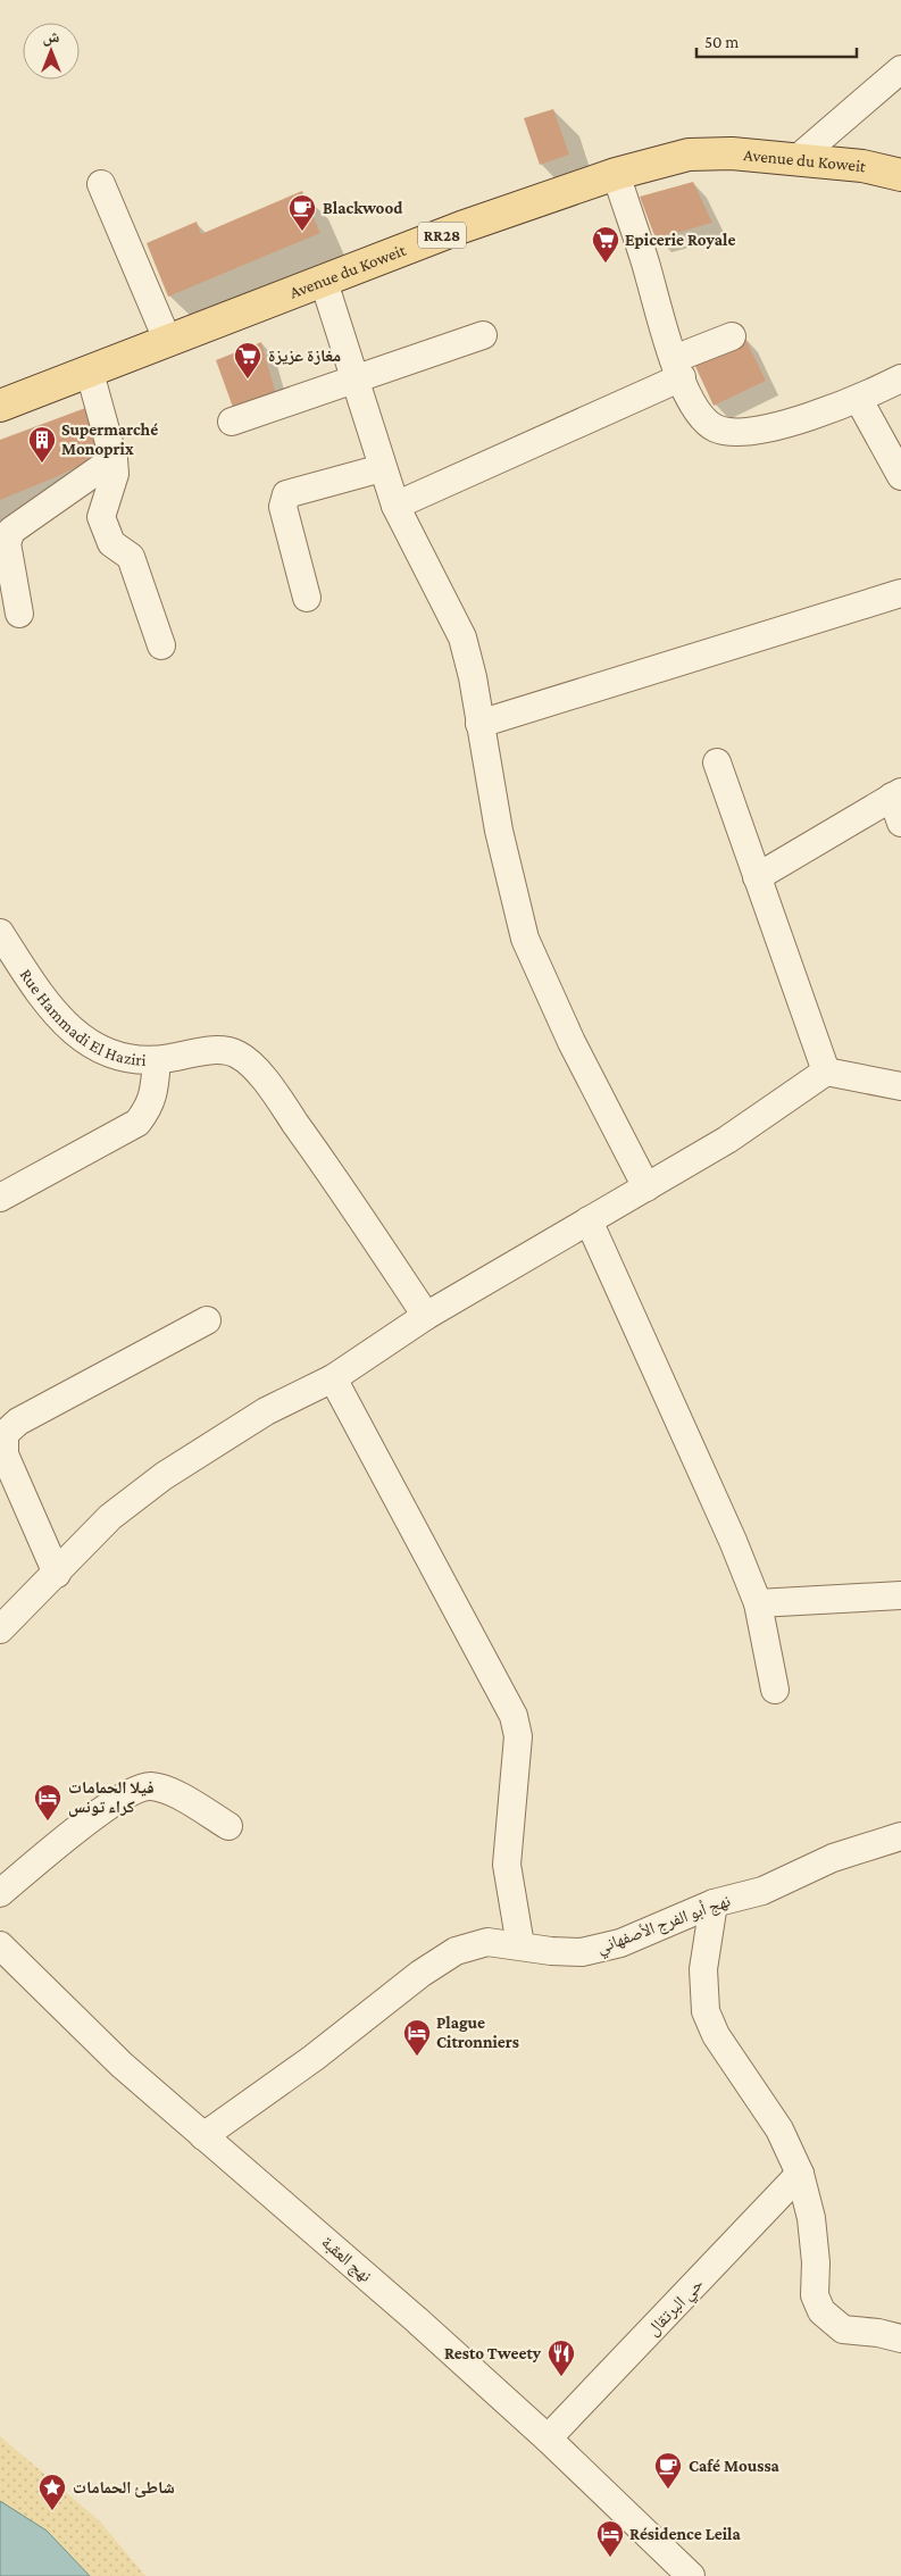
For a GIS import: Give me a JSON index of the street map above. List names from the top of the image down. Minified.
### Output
{"streets":{"main road":["Avenue du Koweit","RR28"],"street":["Rue Hammadi El Haziri","نهج أبو الفرج الأصفهاني","نهج العقبة","حي البرتقال"]},"crossings":[["نهج أبو الفرج الأصفهاني","نهج العقبة"],["نهج العقبة","حي البرتقال"]],"places":{"cafe":["Blackwood","Café Moussa"],"supermarket":["Epicerie Royale","مغازة عزيزة"],"building":["Supermarché Monoprix"],"hotel":["فيلا الحمامات كراء تونس","Plague Citronniers","Résidence Leila"],"restaurant":["Resto Tweety"],"place":["شاطئ الحمامات"]},"scale_bar":"50 m","north":"top"}
